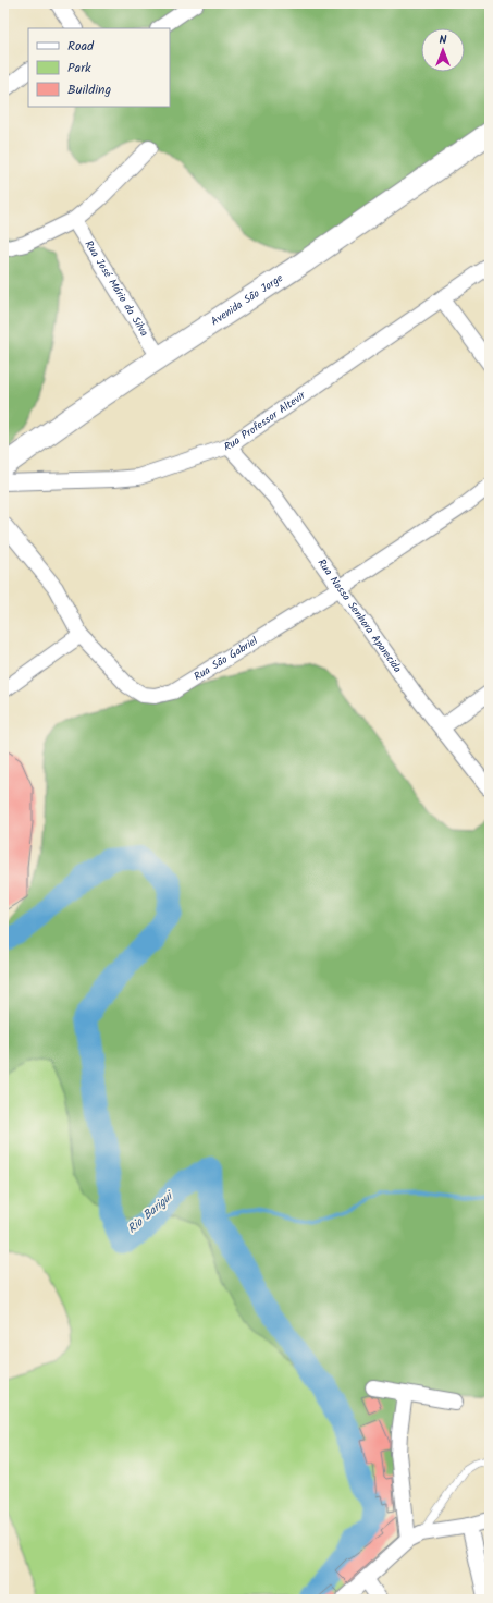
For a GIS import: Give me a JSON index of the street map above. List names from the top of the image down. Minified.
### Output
{"streets":{"street":["Rua José Mário da Silva","Avenida São Jorge","Rua Professor Altevir","Rua Nossa Senhora Aparecida","Rua São Gabriel"]},"crossings":[["Rua José Mário da Silva","Avenida São Jorge"],["Rua Professor Altevir","Rua Nossa Senhora Aparecida"],["Rua Nossa Senhora Aparecida","Rua São Gabriel"]],"water":["Rio Barigui"],"legend":["Road","Park","Building"],"north":"top"}
